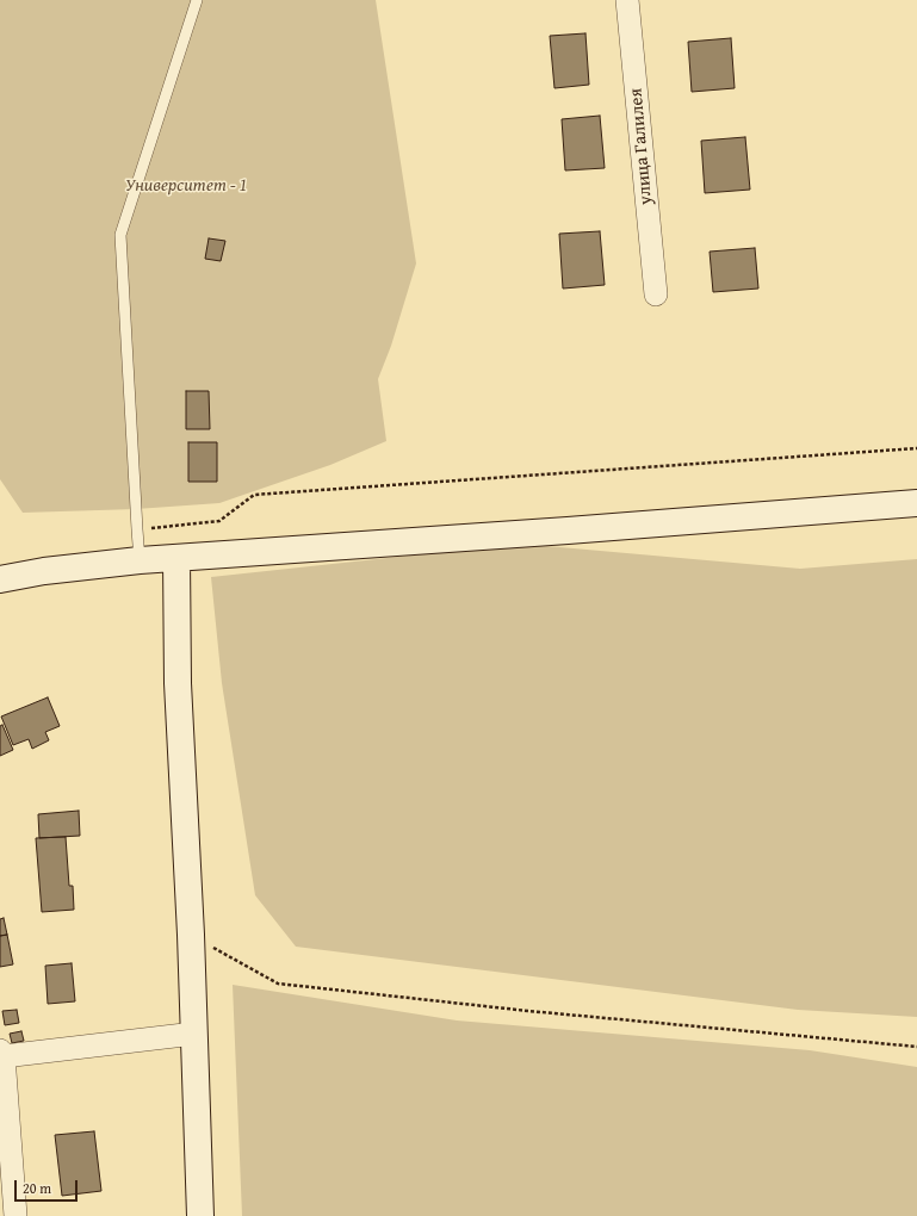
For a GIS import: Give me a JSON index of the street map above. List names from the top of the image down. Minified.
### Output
{"streets":{"street":["улица Галилея"]},"parks":["Университет - 1"],"scale_bar":"20 m"}
